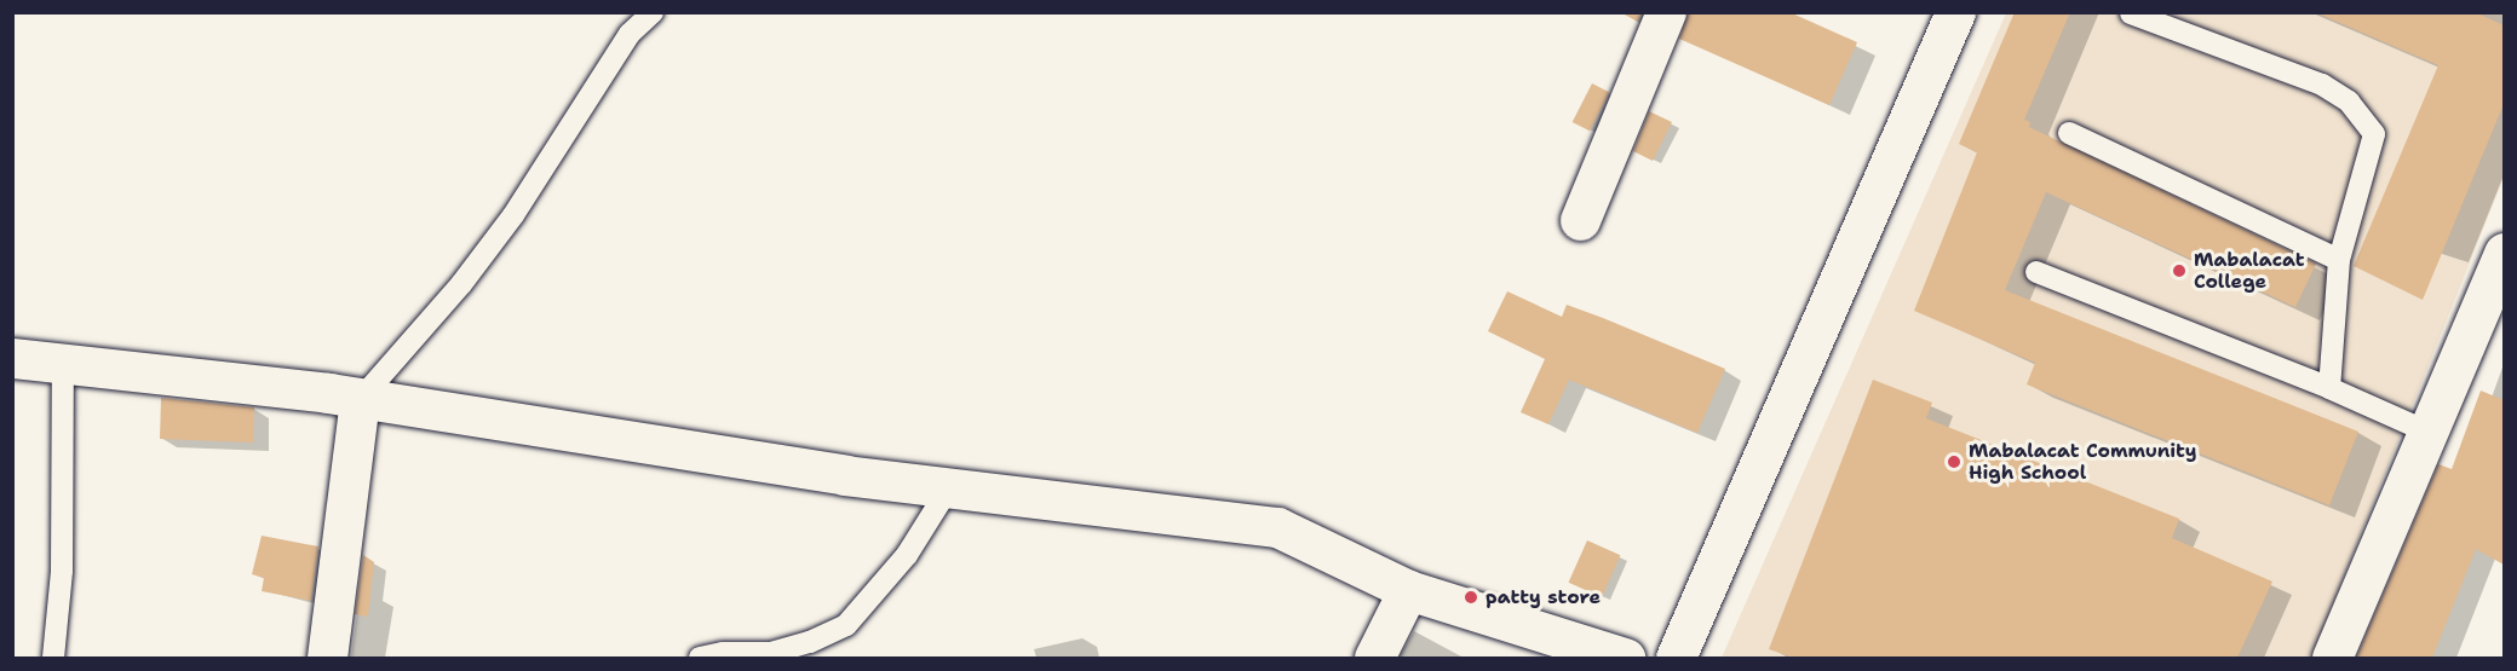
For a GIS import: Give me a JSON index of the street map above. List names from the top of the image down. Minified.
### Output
{"places":["Mabalacat College","Mabalacat Community High School","patty store"]}
